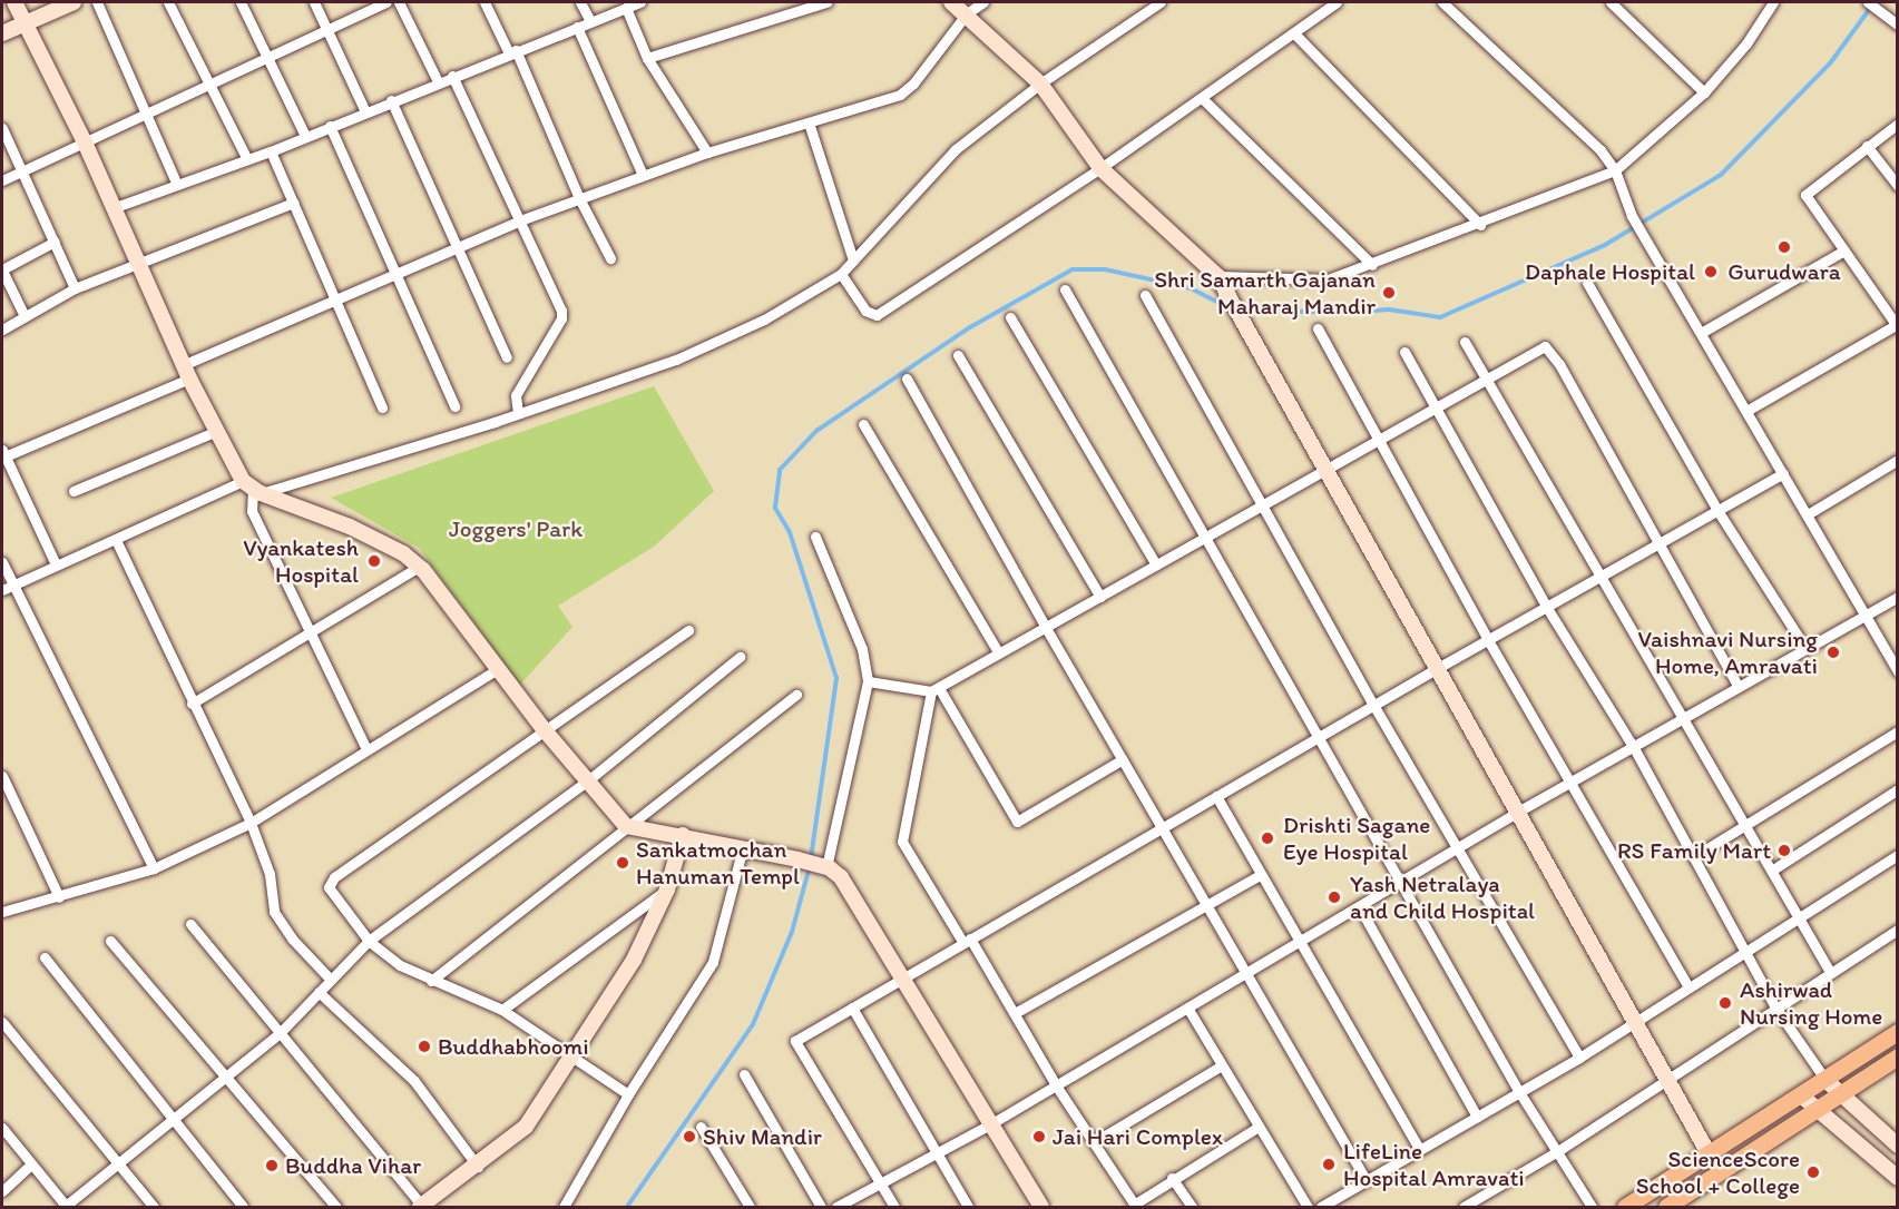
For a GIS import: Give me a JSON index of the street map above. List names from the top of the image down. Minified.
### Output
{"parks":["Joggers' Park"],"places":["Gurudwara","Daphale Hospital","Shri Samarth Gajanan Maharaj Mandir","Vyankatesh Hospital","Vaishnavi Nursing Home, Amravati","Drishti Sagane Eye Hospital","RS Family Mart","Sankatmochan Hanuman Templ","Yash Netralaya and Child Hospital","Ashirwad Nursing Home","Buddhabhoomi","Shiv Mandir","Jai Hari Complex","LifeLine Hospital Amravati","Buddha Vihar","ScienceScore School + College"]}
